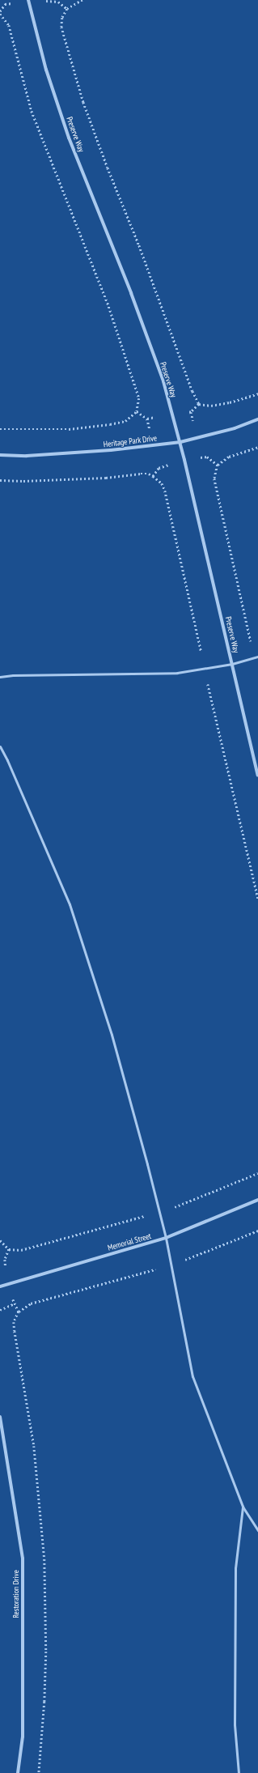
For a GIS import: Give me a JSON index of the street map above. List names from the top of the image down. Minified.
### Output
{"streets":{"street":["Preserve Way","Heritage Park Drive","Memorial Street","Restoration Drive"]},"crossings":[["Preserve Way","Heritage Park Drive"]]}
